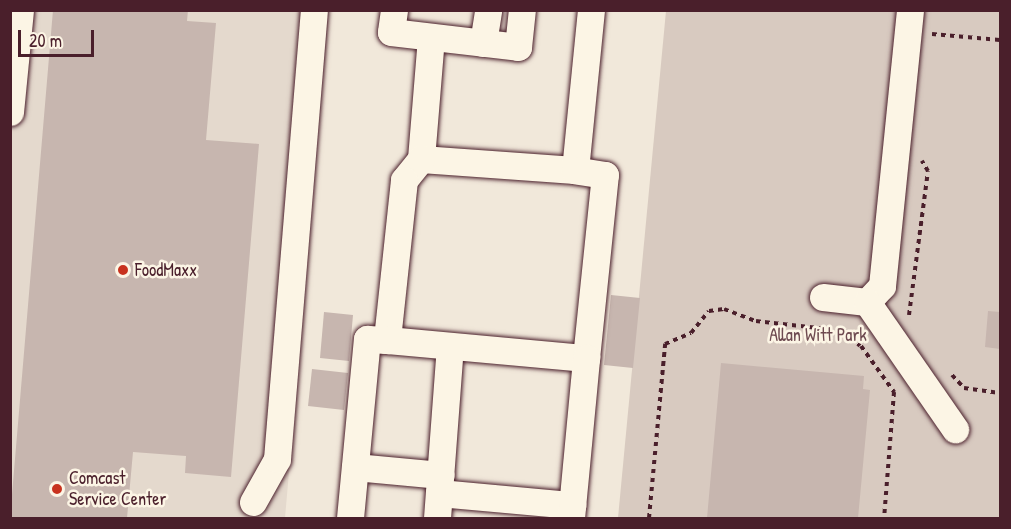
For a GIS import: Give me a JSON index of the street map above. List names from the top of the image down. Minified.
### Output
{"parks":["Allan Witt Park"],"places":["FoodMaxx","Comcast Service Center"],"scale_bar":"20 m"}
